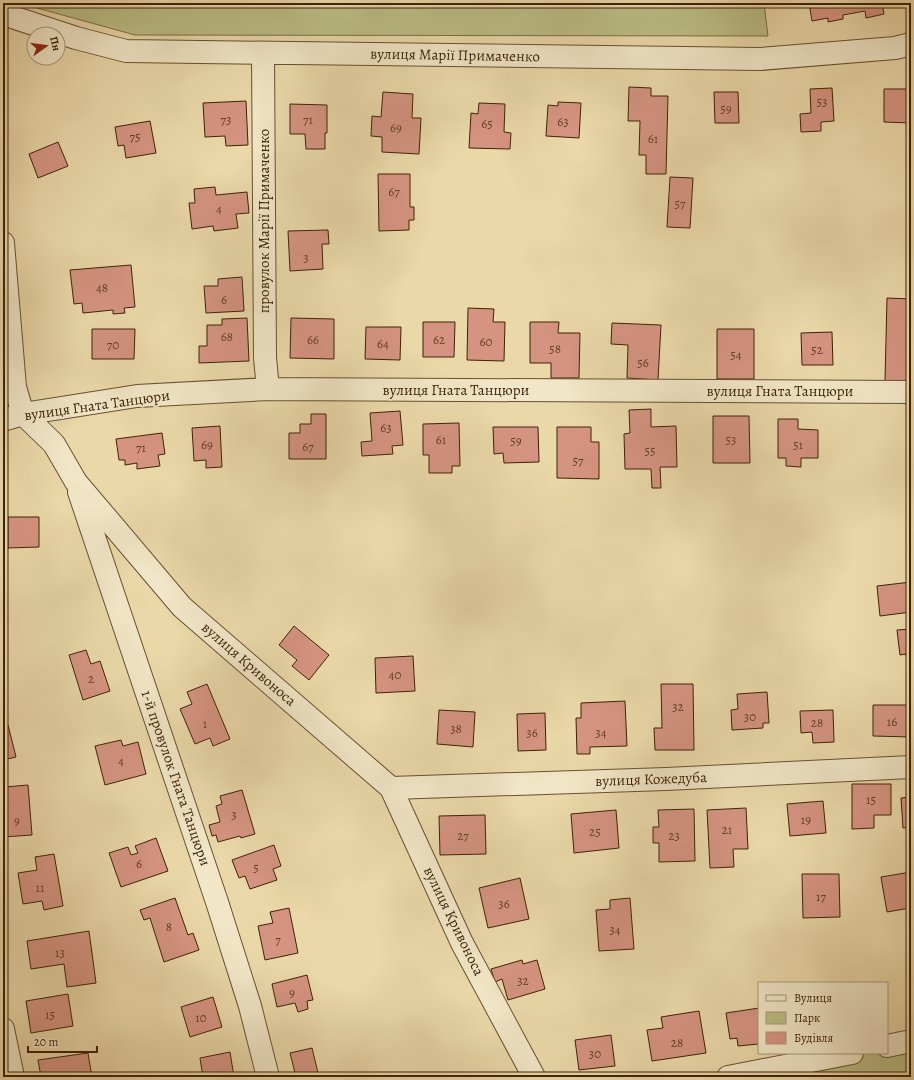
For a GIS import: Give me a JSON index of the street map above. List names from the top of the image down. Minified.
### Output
{"streets":{"street":["вулиця Марії Примаченко","провулок Марії Примаченко","вулиця Гната Танцюри","вулиця Кривоноса","1-й провулок Гната Танцюри","вулиця Кожедуба"]},"crossings":[["вулиця Марії Примаченко","провулок Марії Примаченко"],["провулок Марії Примаченко","вулиця Гната Танцюри"],["вулиця Гната Танцюри","вулиця Кривоноса"],["вулиця Кривоноса","1-й провулок Гната Танцюри"],["вулиця Кривоноса","вулиця Кожедуба"]],"house_numbers":["53","59","73","71","63","65","69","75","61","67","57","4","3","48","6","68","66","62","60","64","70","58","52","54","56","63","61","53","59","69","51","67","71","55","57","40","2","32","30","16","28","1","38","36","34","4","15","3","19","9","21","25","27","23","6","5","11","17","36","8","34","7","13","32","9","15","10","28","30"],"legend":["Вулиця","Парк","Будівля"],"scale_bar":"20 m","north":"right"}
